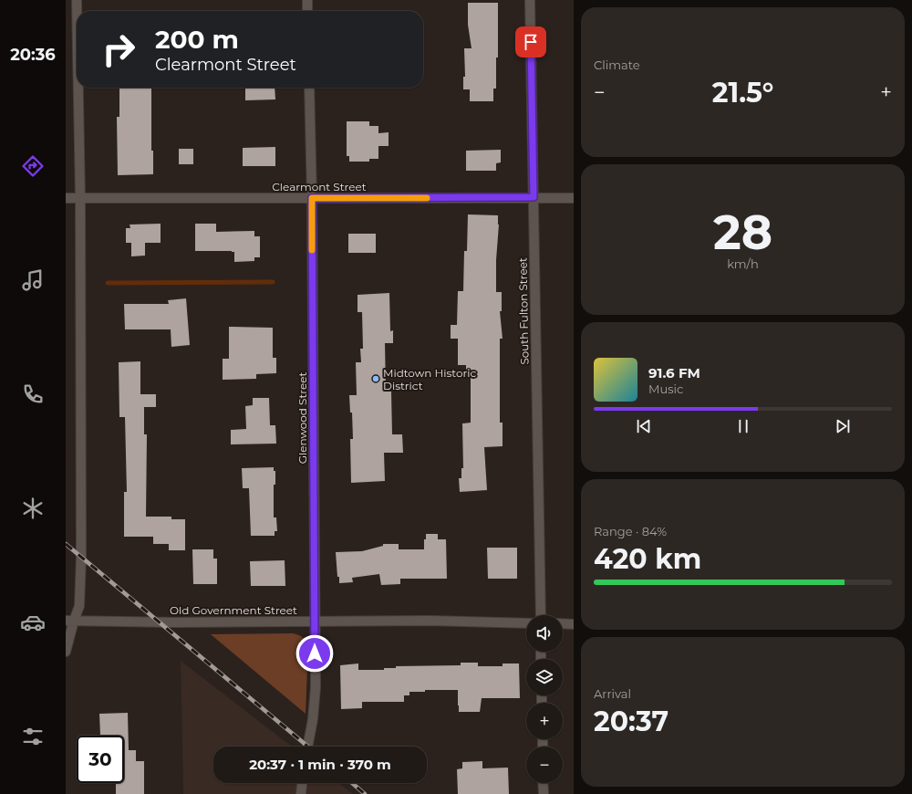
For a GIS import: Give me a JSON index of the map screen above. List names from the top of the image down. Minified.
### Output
{"streets":{"street":["Clearmont Street","South Fulton Street","Glenwood Street","Old Government Street"]},"crossings":[["Clearmont Street","South Fulton Street"],["Clearmont Street","Glenwood Street"],["Glenwood Street","Old Government Street"]],"places":["Midtown Historic District"],"page":{"tabs":"20:36","tile":["Climate",["28","km/h"],["Range · 84%","420 km"],["Arrival","20:37"]],"turn":["200 m","Clearmont Street"],"heat":["−","21.5°","+"],"song":["91.6 FM","Music"],"map_buttons":["+","−"],"limit":"30","trip":"20:37 · 1 min · 370 m"}}
